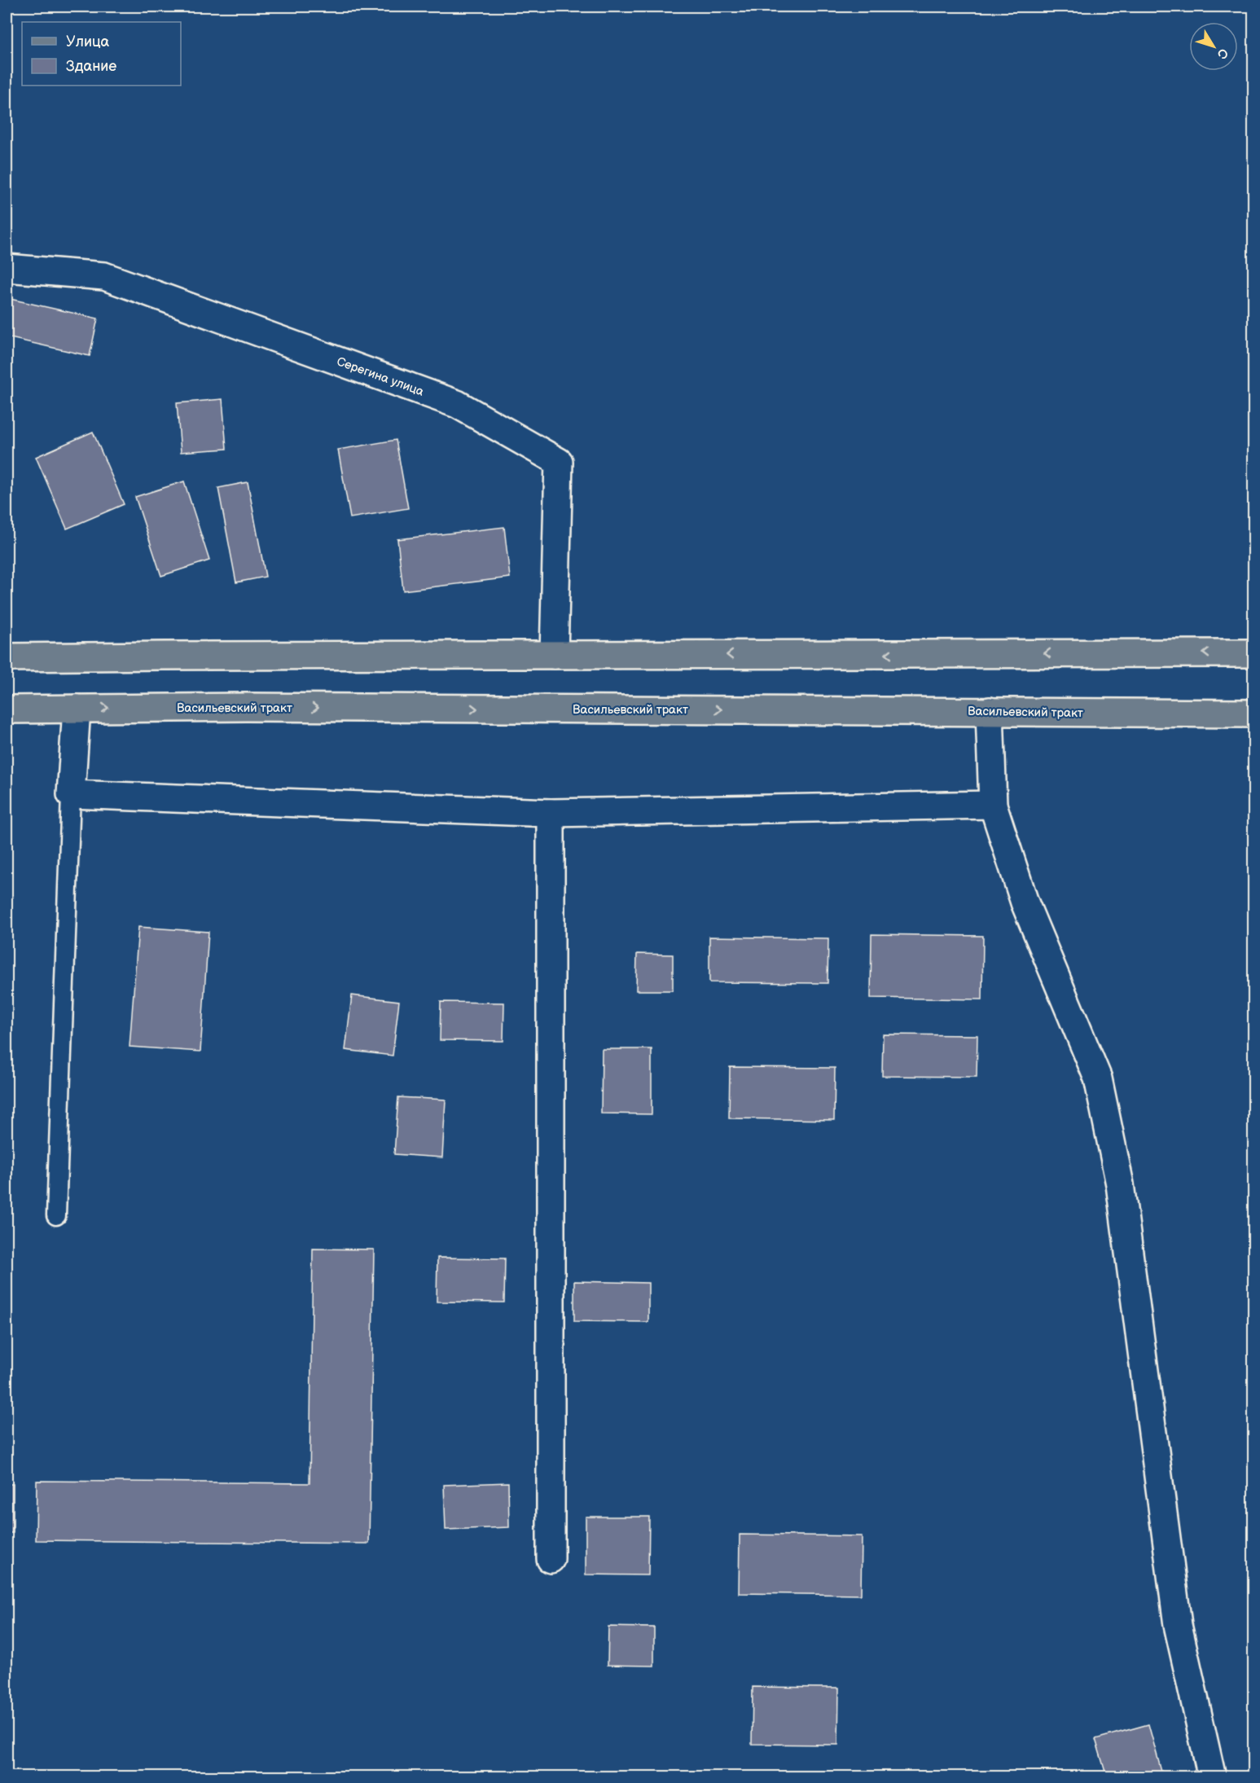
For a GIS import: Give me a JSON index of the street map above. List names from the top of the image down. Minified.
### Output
{"streets":{"main road":["Васильевский тракт"],"street":["Серегина улица"]},"legend":["Улица","Здание"],"north":"bottom right"}
